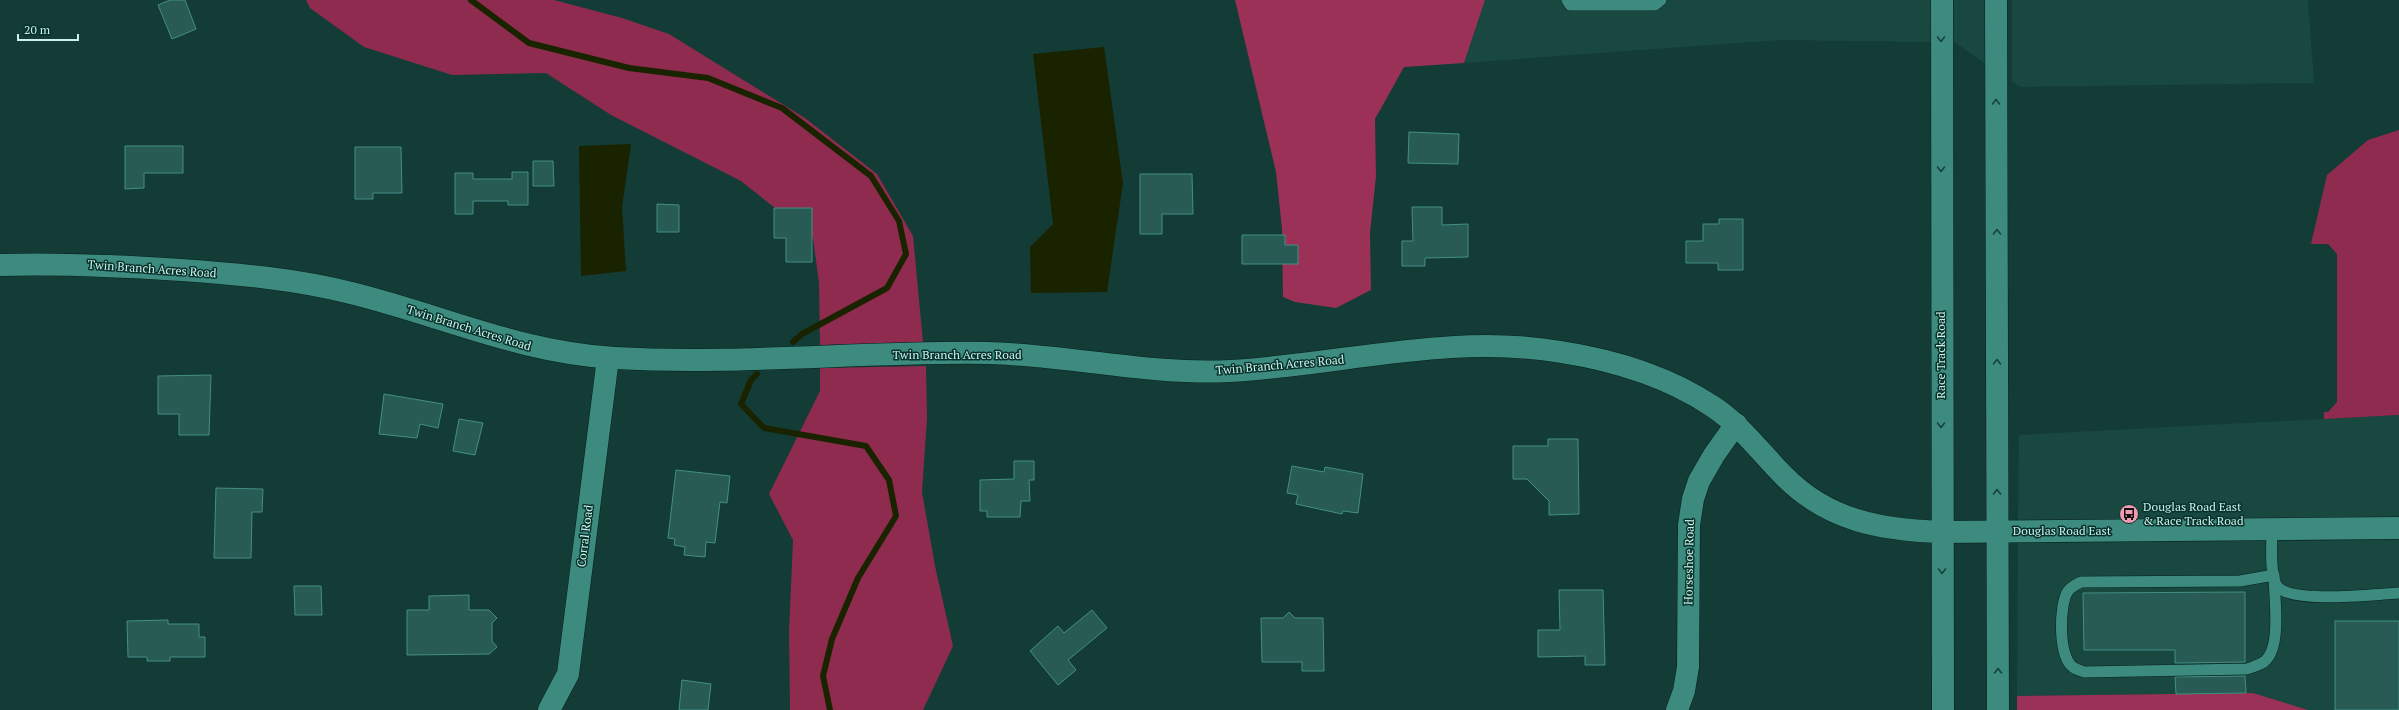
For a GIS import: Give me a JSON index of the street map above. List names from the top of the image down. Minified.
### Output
{"streets":{"street":["Twin Branch Acres Road","Race Track Road","Douglas Road East","Corral Road","Horseshoe Road"]},"crossings":[["Twin Branch Acres Road","Race Track Road"],["Twin Branch Acres Road","Douglas Road East"],["Twin Branch Acres Road","Corral Road"],["Twin Branch Acres Road","Horseshoe Road"],["Race Track Road","Douglas Road East"]],"places":{"bus stop":["Douglas Road East & Race Track Road"]},"scale_bar":"20 m"}
